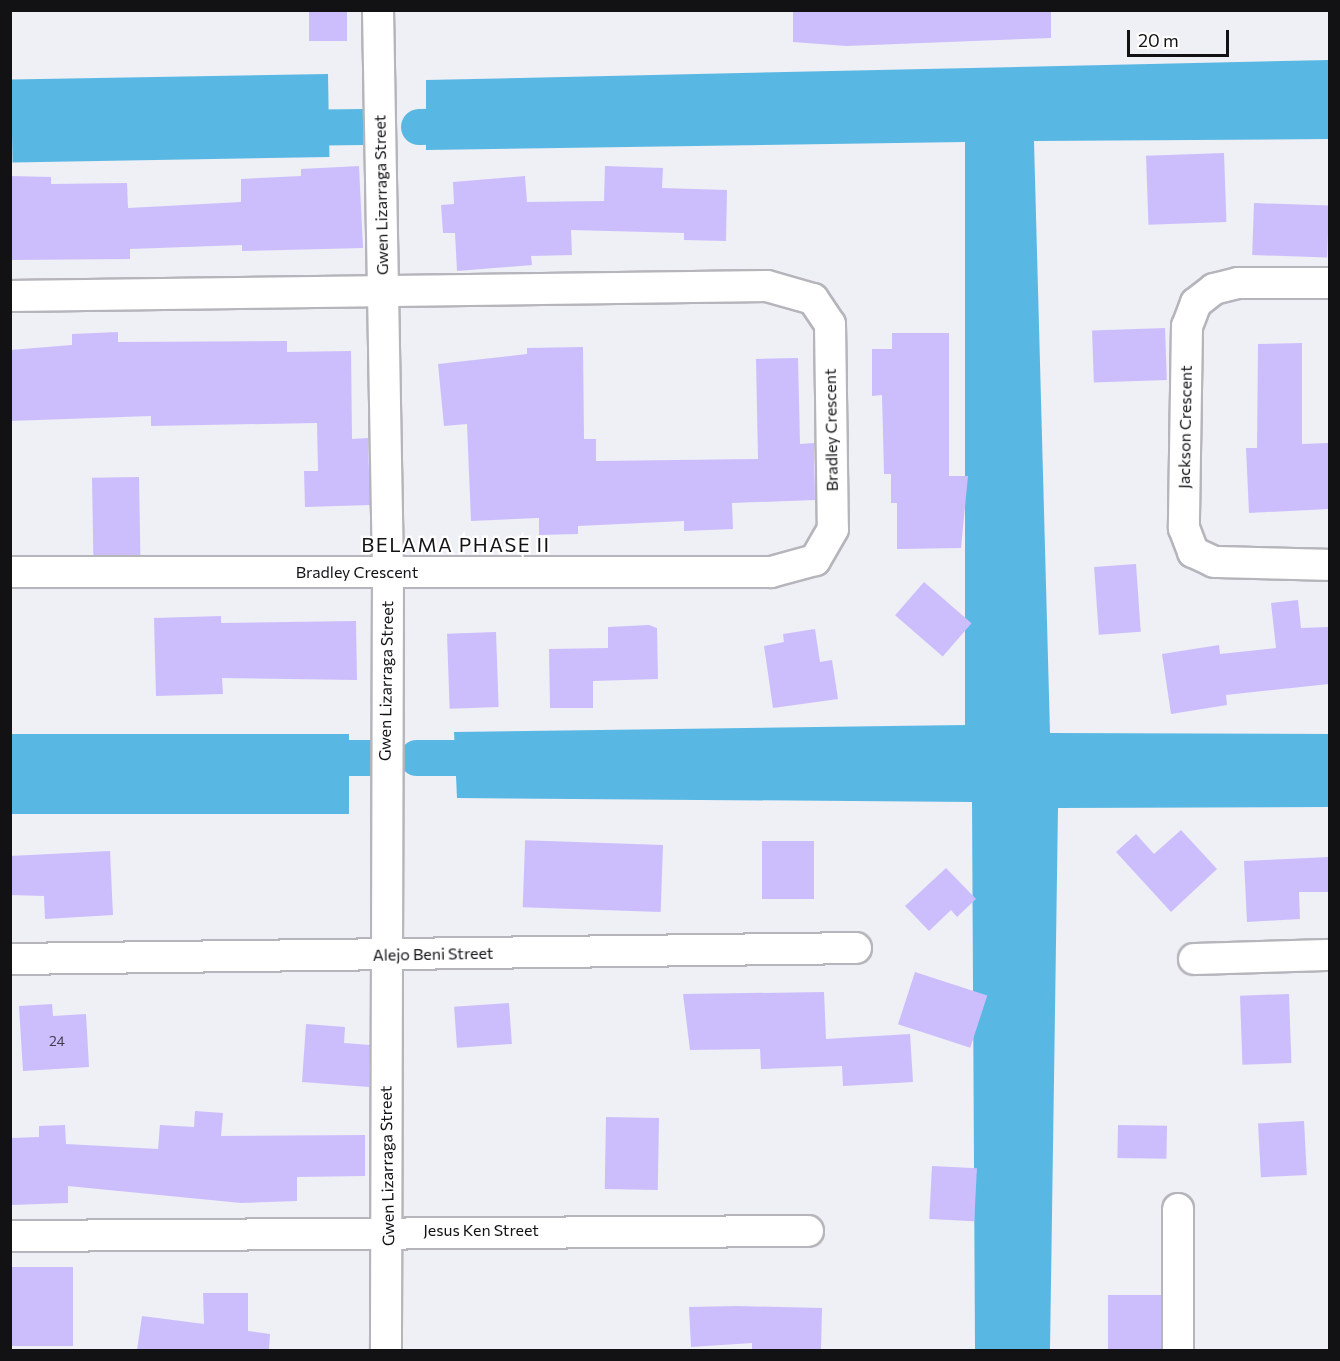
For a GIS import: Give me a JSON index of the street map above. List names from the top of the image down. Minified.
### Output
{"streets":{"street":["Gwen Lizarraga Street","Jackson Crescent","Bradley Crescent","Alejo Beni Street","Jesus Ken Street"]},"crossings":[["Gwen Lizarraga Street","Bradley Crescent"],["Gwen Lizarraga Street","Alejo Beni Street"],["Gwen Lizarraga Street","Jesus Ken Street"]],"districts":["BELAMA PHASE II"],"house_numbers":["24"],"scale_bar":"20 m"}
